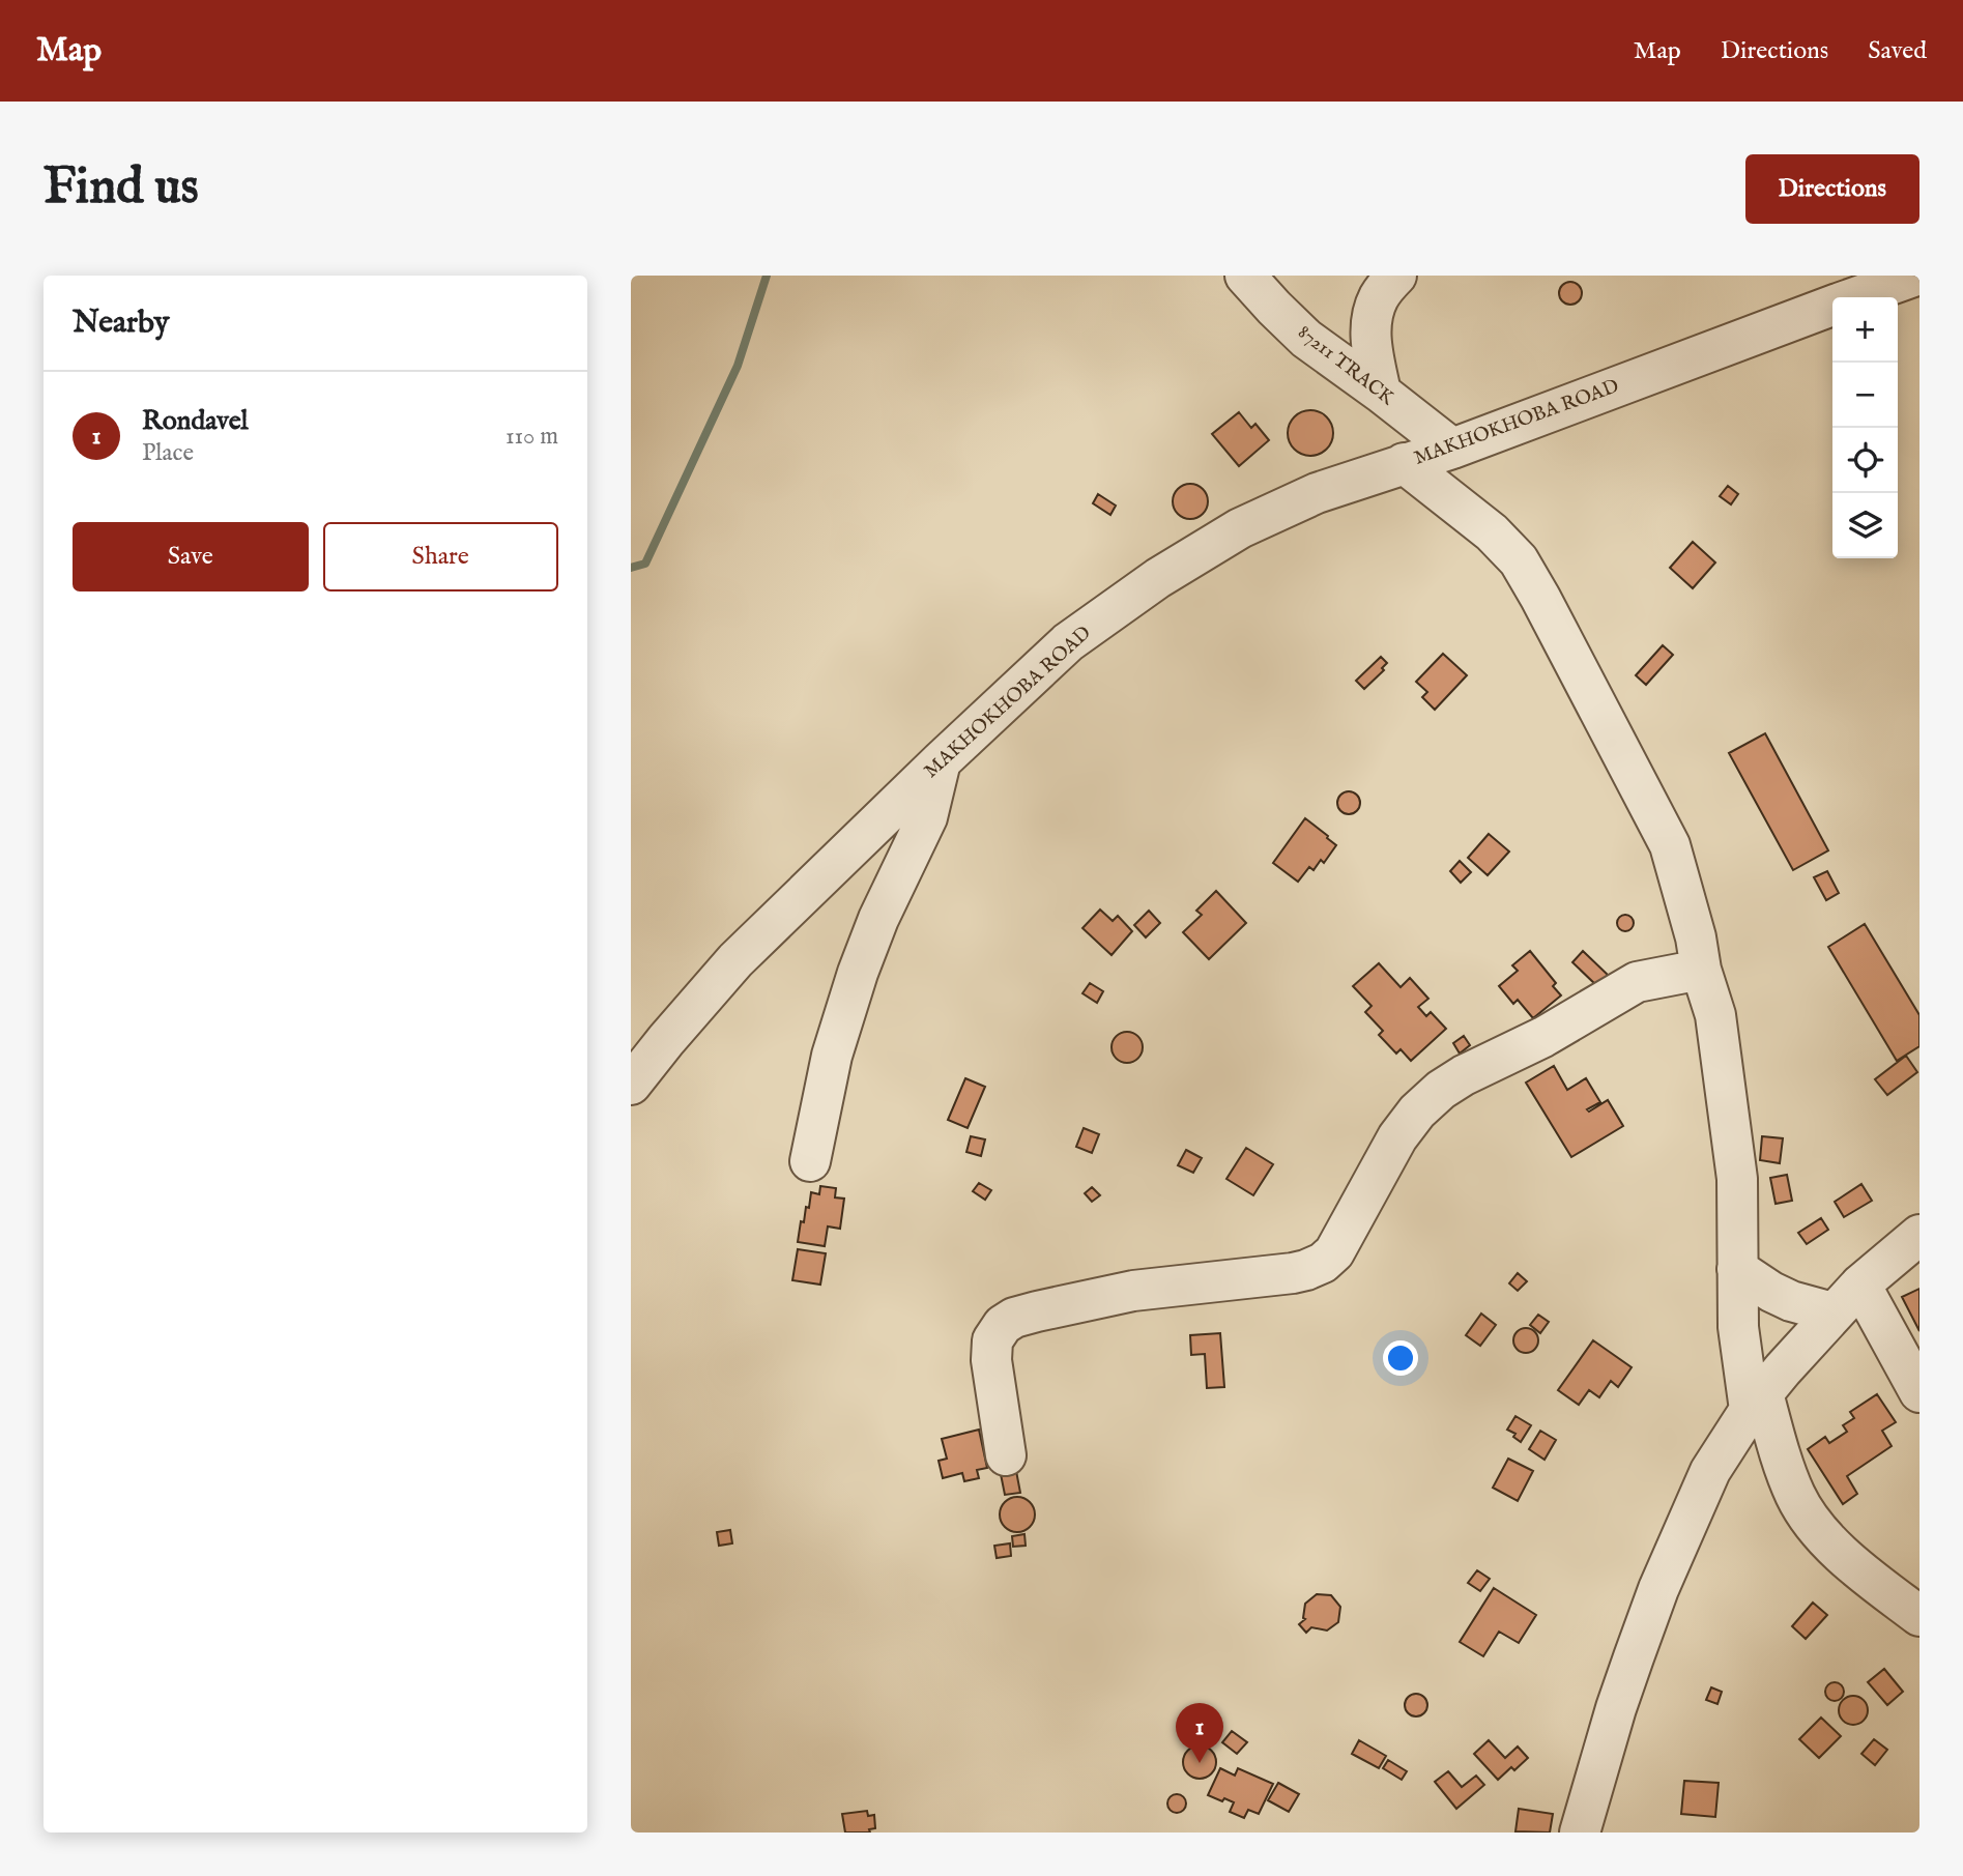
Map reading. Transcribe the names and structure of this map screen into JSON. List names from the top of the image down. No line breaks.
{"streets":{"street":["87211 TRACK","MAKHOKHOBA ROAD"]},"crossings":[["87211 TRACK","MAKHOKHOBA ROAD"]],"page":{"header":"Map","nav":["Map","Directions","Saved"],"buttons":["Directions",["Save","Share"]],"title":"Find us","heading":"Nearby","map_buttons":["+","−"],"list":[{"mark":"1","name":"Rondavel","note":"Place","value":"110 m"}],"pins":"1"}}
